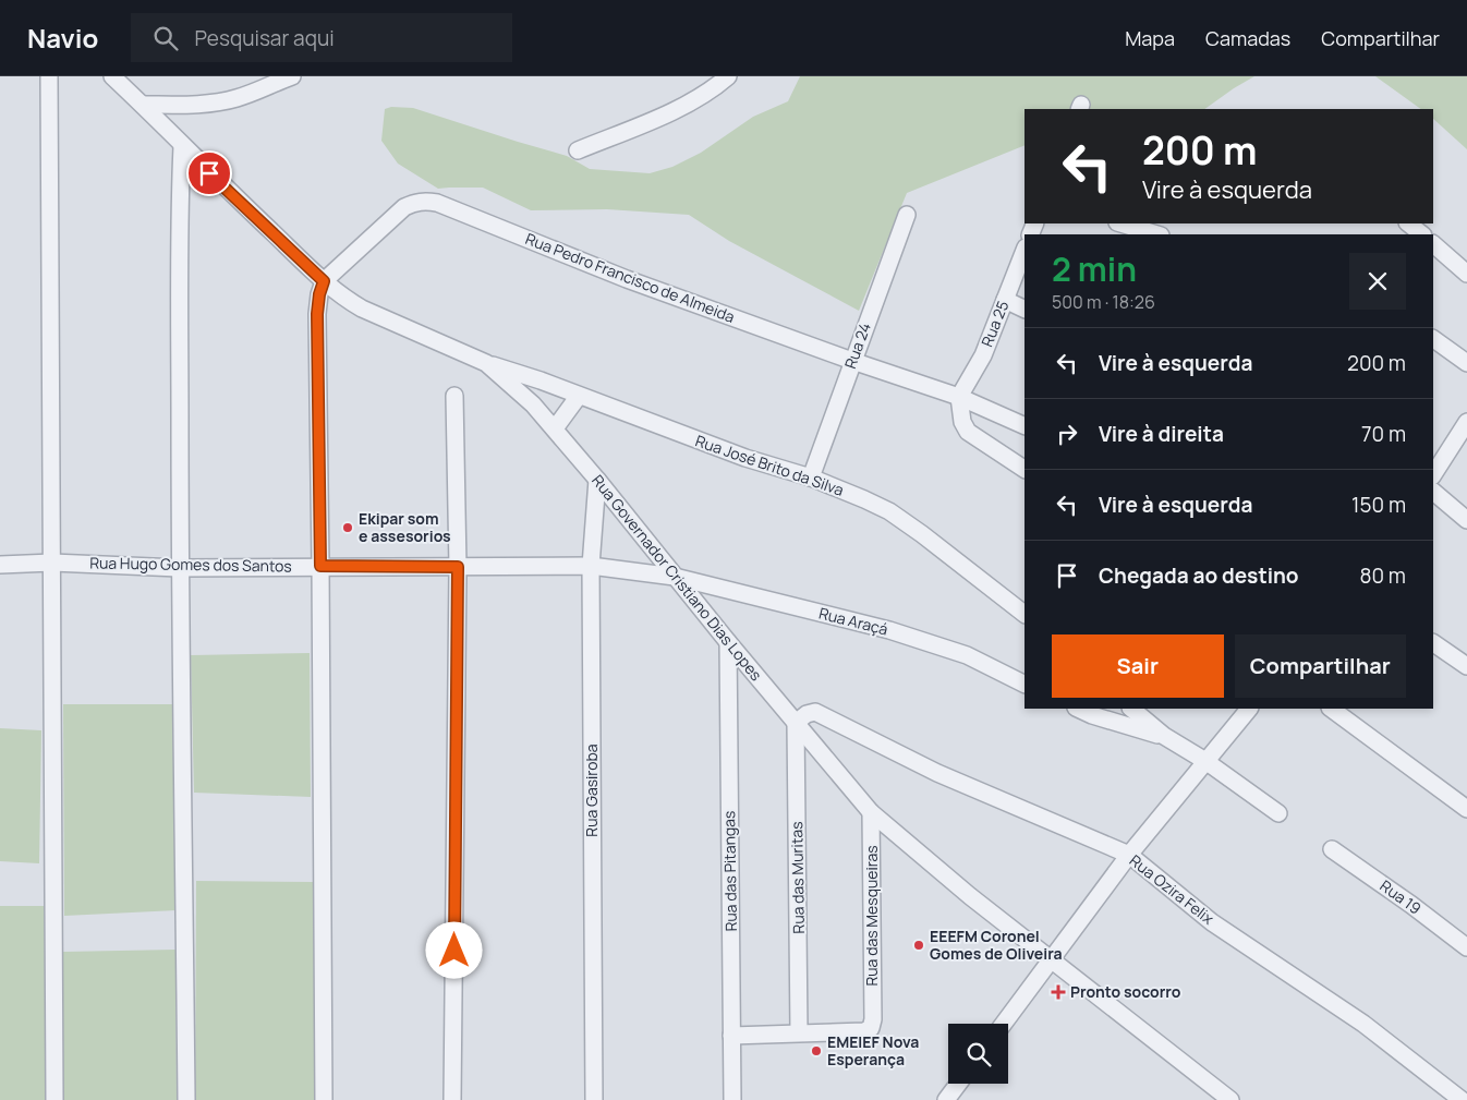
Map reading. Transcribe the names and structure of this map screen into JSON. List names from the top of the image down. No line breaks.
{"streets":{"street":["Rua Pedro Francisco de Almeida","Rua 25","Rua 24","Rua José Brito da Silva","Rua Hugo Gomes dos Santos","Rua Governador Cristiano Dias Lopes","Rua Araçá","Rua Gasiroba","Rua das Pitangas","Rua das Muritas","Rua Ozira Felix","Rua 19","Rua das Mesqueiras"]},"crossings":[["Rua Pedro Francisco de Almeida","Rua 25"],["Rua Pedro Francisco de Almeida","Rua 24"],["Rua Pedro Francisco de Almeida","Rua Governador Cristiano Dias Lopes"],["Rua 24","Rua José Brito da Silva"],["Rua José Brito da Silva","Rua Governador Cristiano Dias Lopes"],["Rua Hugo Gomes dos Santos","Rua Governador Cristiano Dias Lopes"],["Rua Hugo Gomes dos Santos","Rua Araçá"],["Rua Hugo Gomes dos Santos","Rua Gasiroba"],["Rua Governador Cristiano Dias Lopes","Rua Araçá"],["Rua Governador Cristiano Dias Lopes","Rua Gasiroba"],["Rua Governador Cristiano Dias Lopes","Rua das Pitangas"],["Rua Governador Cristiano Dias Lopes","Rua das Muritas"],["Rua Governador Cristiano Dias Lopes","Rua Ozira Felix"],["Rua Governador Cristiano Dias Lopes","Rua das Mesqueiras"],["Rua das Muritas","Rua Ozira Felix"],["Rua das Muritas","Rua das Mesqueiras"]],"places":{"other":["Ekipar som e assesorios","EEEFM Coronel Gomes de Oliveira","EMEIEF Nova Esperança"],"health":["Pronto socorro"]},"page":{"header":"Navio","search":"Pesquisar aqui","nav":["Mapa","Camadas","Compartilhar"],"turn":["200 m","Vire à esquerda"],"heading":["2 min","500 m · 18:26"],"list":[{"name":"Vire à esquerda","value":"200 m"},{"name":"Vire à direita","value":"70 m"},{"name":"Vire à esquerda","value":"150 m"},{"name":"Chegada ao destino","value":"80 m"}],"buttons":["Sair","Compartilhar"]}}
